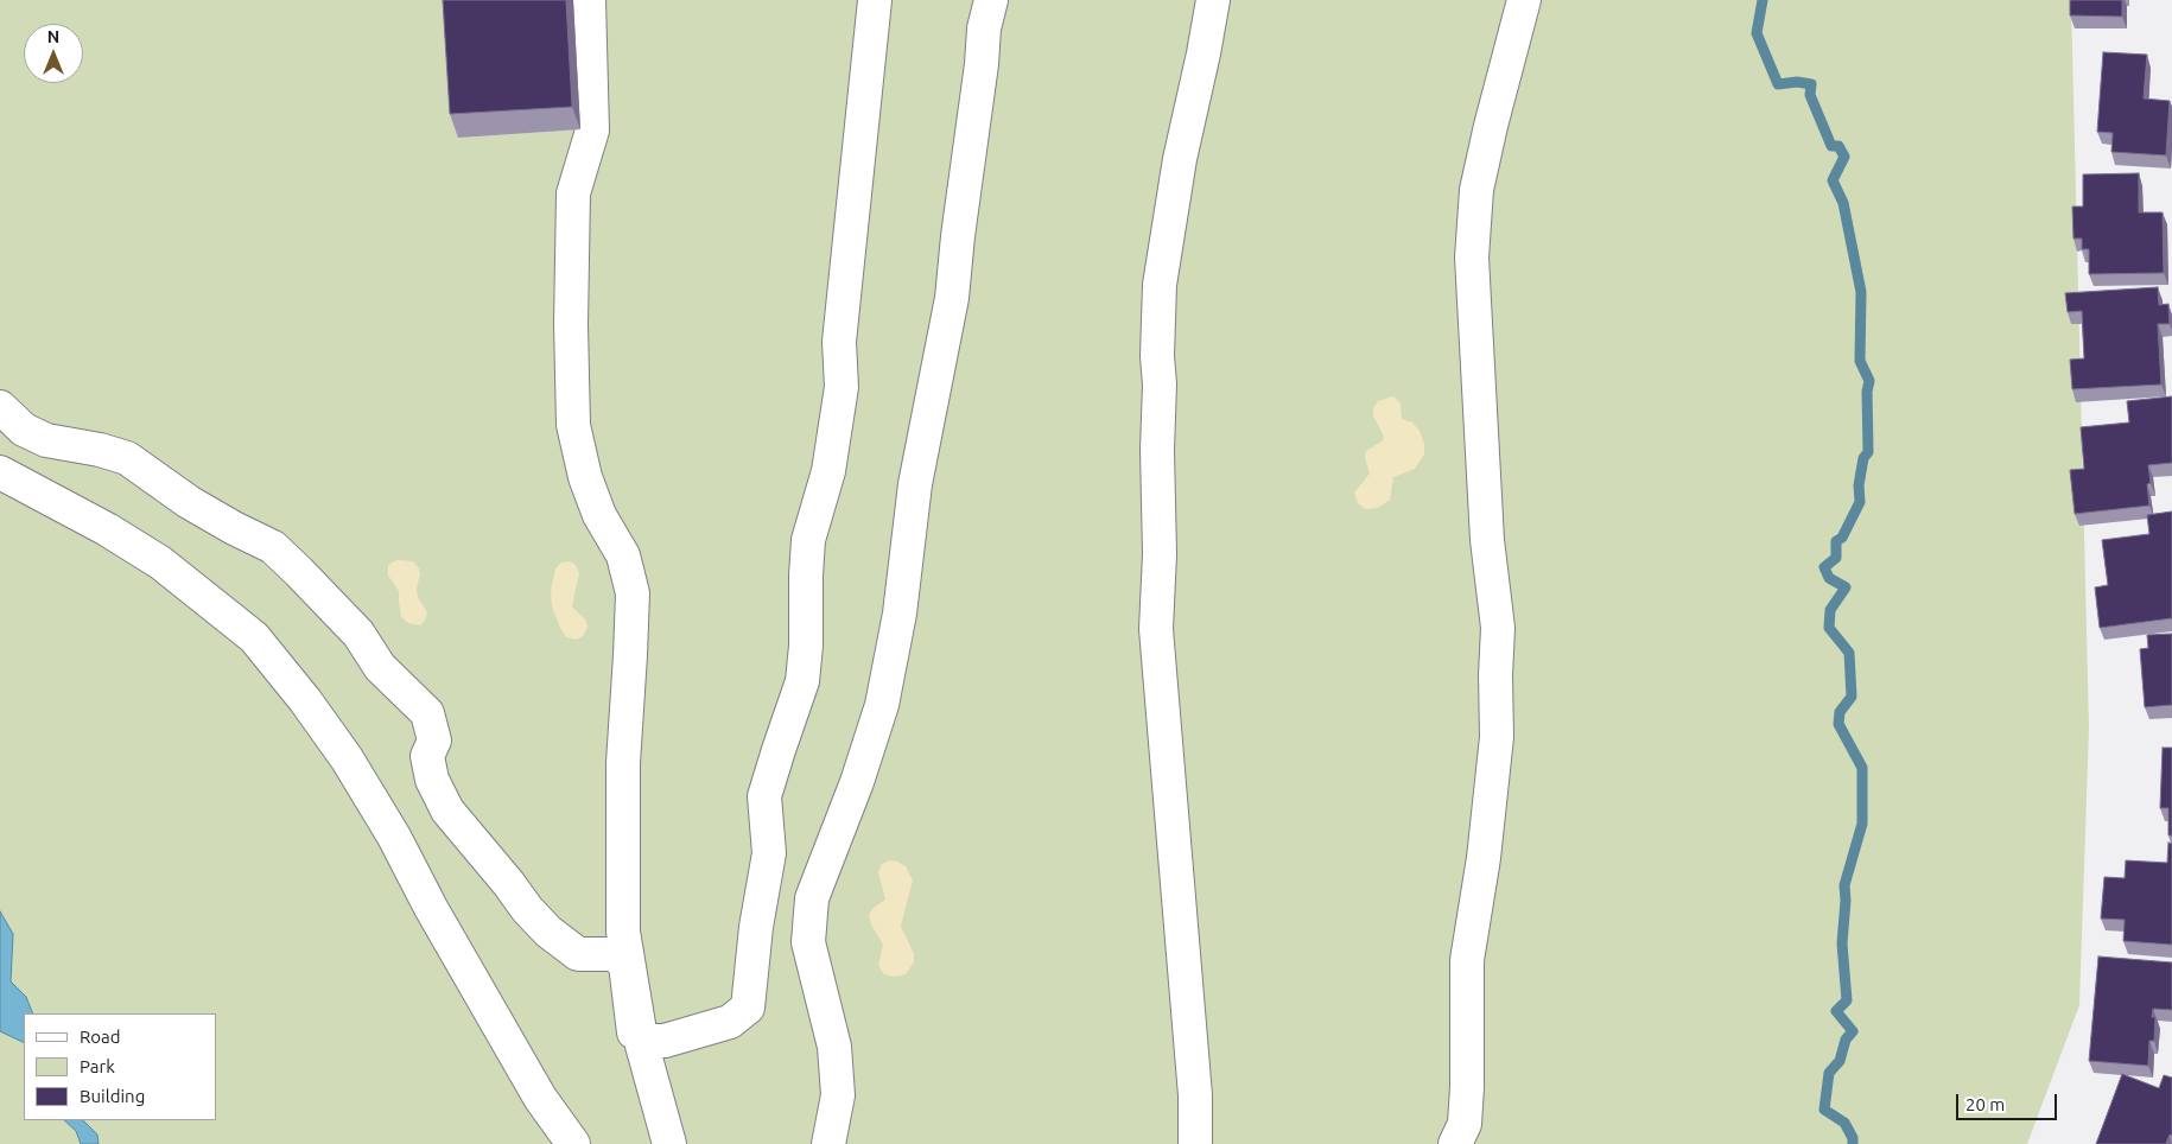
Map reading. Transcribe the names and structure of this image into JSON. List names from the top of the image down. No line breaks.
{"legend":["Road","Park","Building"],"scale_bar":"20 m","north":"top"}
